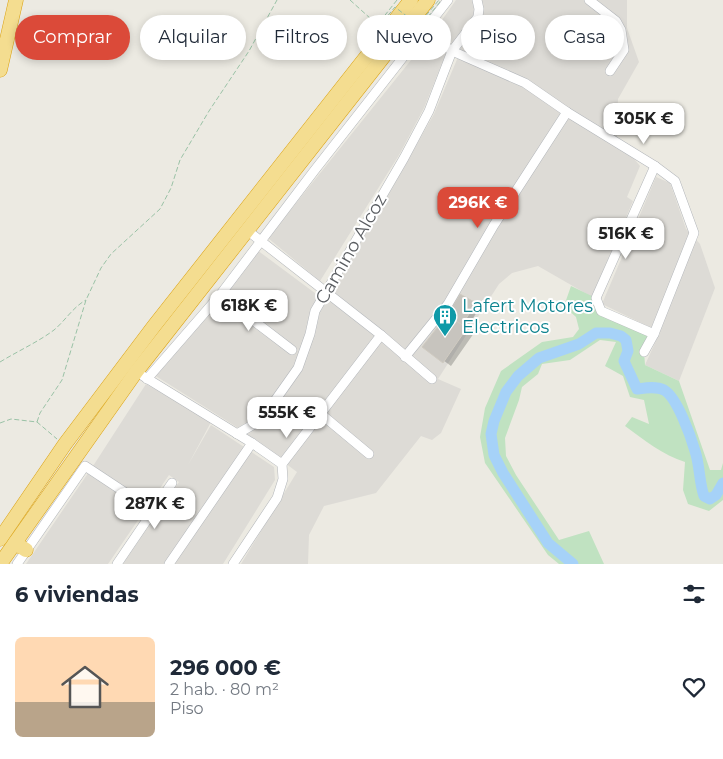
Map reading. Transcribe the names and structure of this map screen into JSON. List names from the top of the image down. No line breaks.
{"streets":{"street":["Camino Alcoz"]},"places":{"building":["Lafert Motores Electricos"]},"page":{"chip":["Comprar","Alquilar","Filtros","Nuevo","Piso","Casa"],"price":["305K €","296K €","516K €","618K €","555K €","287K €"],"heading":"6 viviendas","list":[{"name":"296 000 €","note":"2 hab. · 80 m² · Piso"}]}}
